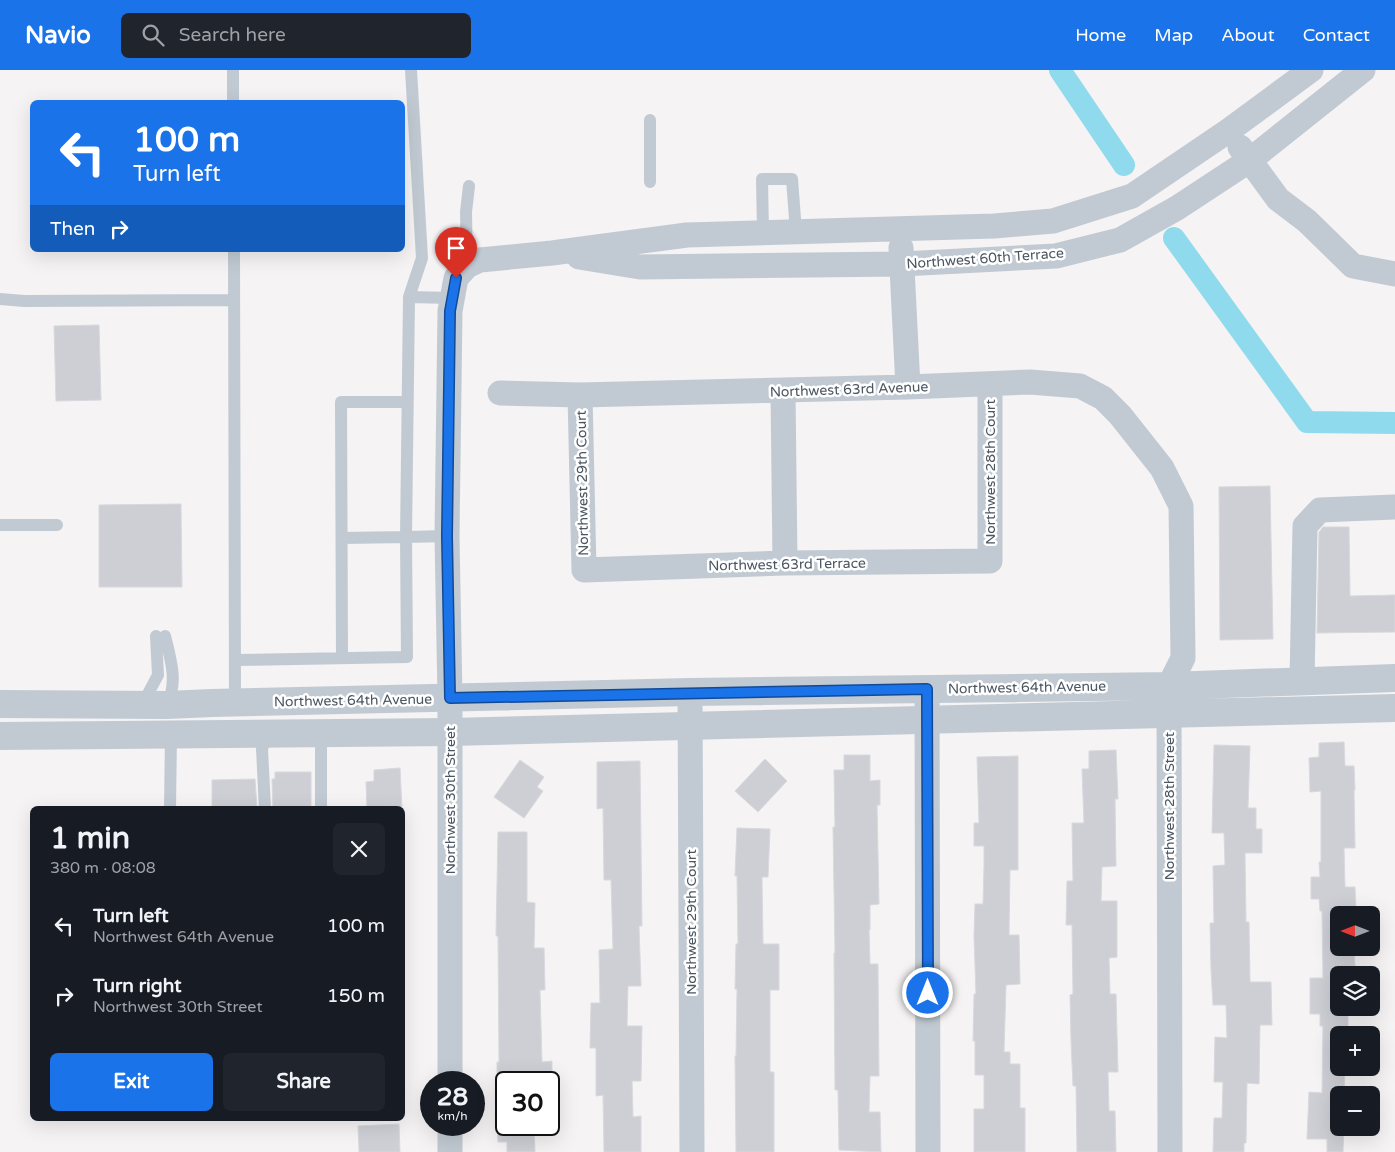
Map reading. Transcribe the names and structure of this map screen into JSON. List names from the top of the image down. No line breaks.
{"streets":{"street":["Northwest 60th Terrace","Northwest 63rd Avenue","Northwest 28th Court","Northwest 29th Court","Northwest 63rd Terrace","Northwest 64th Avenue","Northwest 30th Street","Northwest 28th Street"]},"crossings":[["Northwest 60th Terrace","Northwest 30th Street"],["Northwest 63rd Avenue","Northwest 28th Court"],["Northwest 63rd Avenue","Northwest 29th Court"],["Northwest 63rd Avenue","Northwest 28th Street"],["Northwest 28th Court","Northwest 63rd Terrace"],["Northwest 29th Court","Northwest 63rd Terrace"],["Northwest 29th Court","Northwest 64th Avenue"],["Northwest 64th Avenue","Northwest 30th Street"],["Northwest 64th Avenue","Northwest 28th Street"]],"north":"left","page":{"header":"Navio","search":"Search here","nav":["Home","Map","About","Contact"],"turn":["100 m","Turn left"],"then":"Then","heading":["1 min","380 m · 08:08"],"list":[{"name":"Turn left","note":"Northwest 64th Avenue","value":"100 m"},{"name":"Turn right","note":"Northwest 30th Street","value":"150 m"}],"map_buttons":["+","−"],"buttons":["Exit","Share"],"speed":"28 km/h","limit":"30"}}
